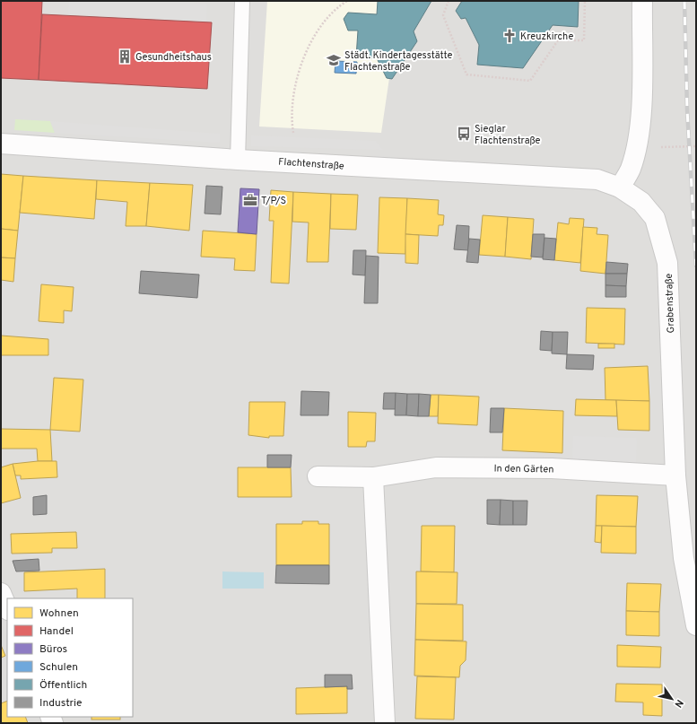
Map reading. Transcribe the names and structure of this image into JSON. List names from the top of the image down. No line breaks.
{"streets":{"street":["Flachtenstraße","Grabenstraße","In den Gärten"]},"crossings":[["Flachtenstraße","Grabenstraße"],["Grabenstraße","In den Gärten"]],"places":{"church":["Kreuzkirche"],"building":["Gesundheitshaus"],"school or university":["Städt. Kindertagesstätte Flachtenstraße"],"bus stop":["Sieglar Flachtenstraße"],"office":["T/P/S"]},"legend":["Wohnen","Handel","Büros","Schulen","Öffentlich","Industrie"],"north":"bottom right"}
